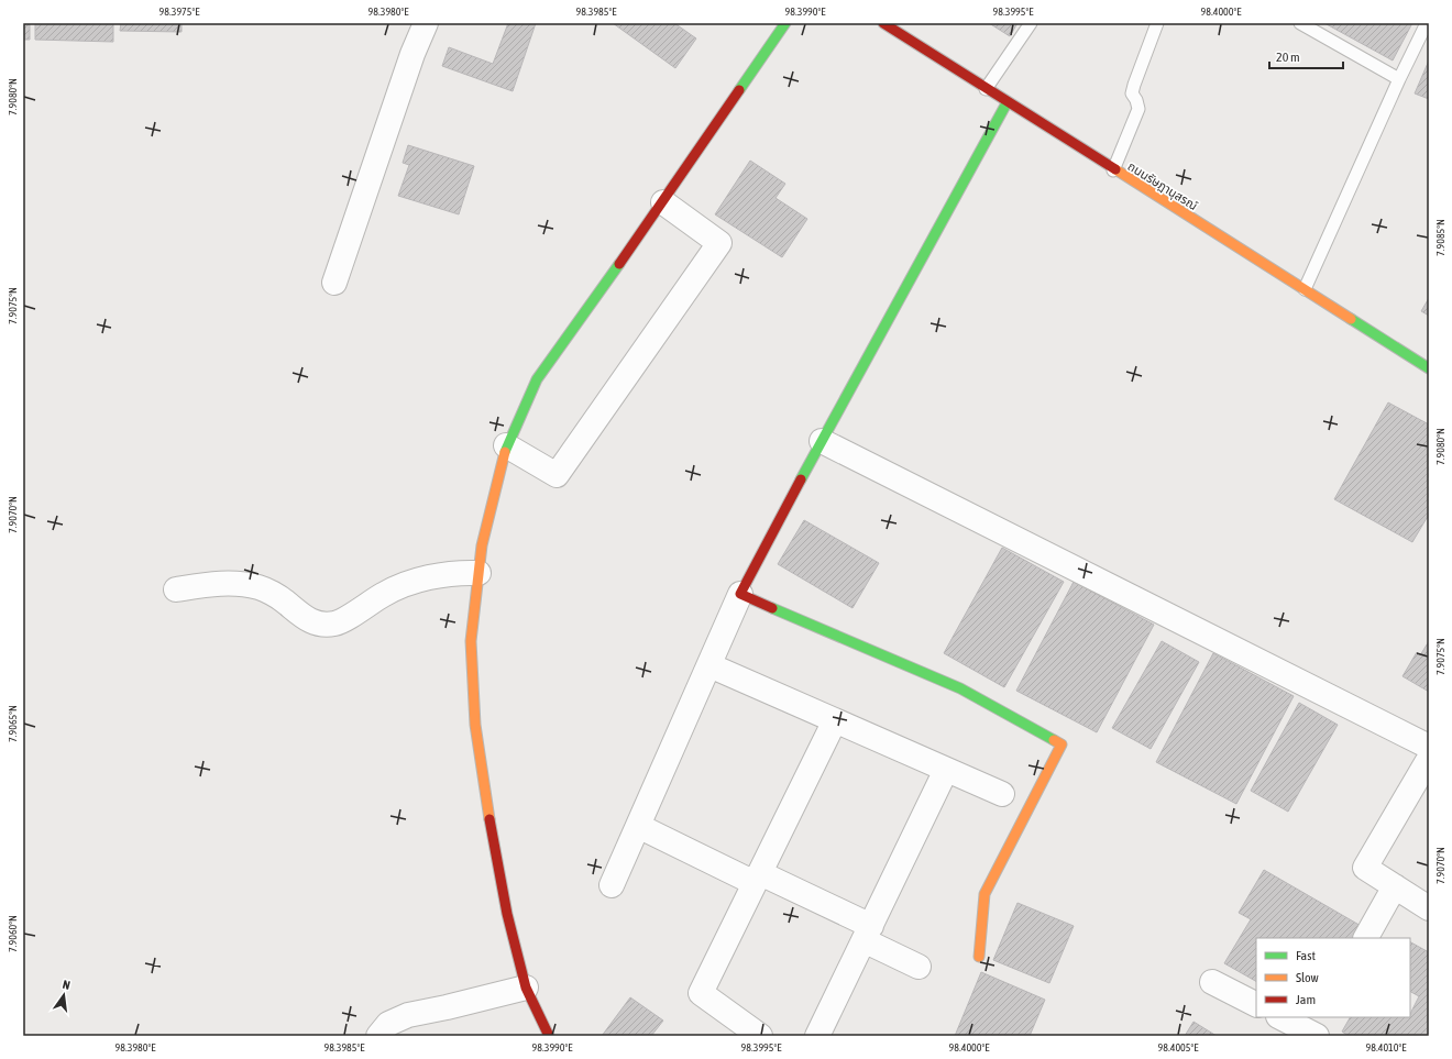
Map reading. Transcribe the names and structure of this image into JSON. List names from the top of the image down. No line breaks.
{"streets":{"street":["ถนนรัษฎานุสรณ์"]},"legend":["Fast","Slow","Jam"],"scale_bar":"20 m","north":"top","coordinates":["98.3975°E","98.3980°E","98.3985°E","98.3990°E","98.3995°E","98.4000°E","7.9080°N","7.9085°N","7.9075°N","7.9070°N","7.9065°N","7.9060°N","98.4005°E","98.4010°E"]}
